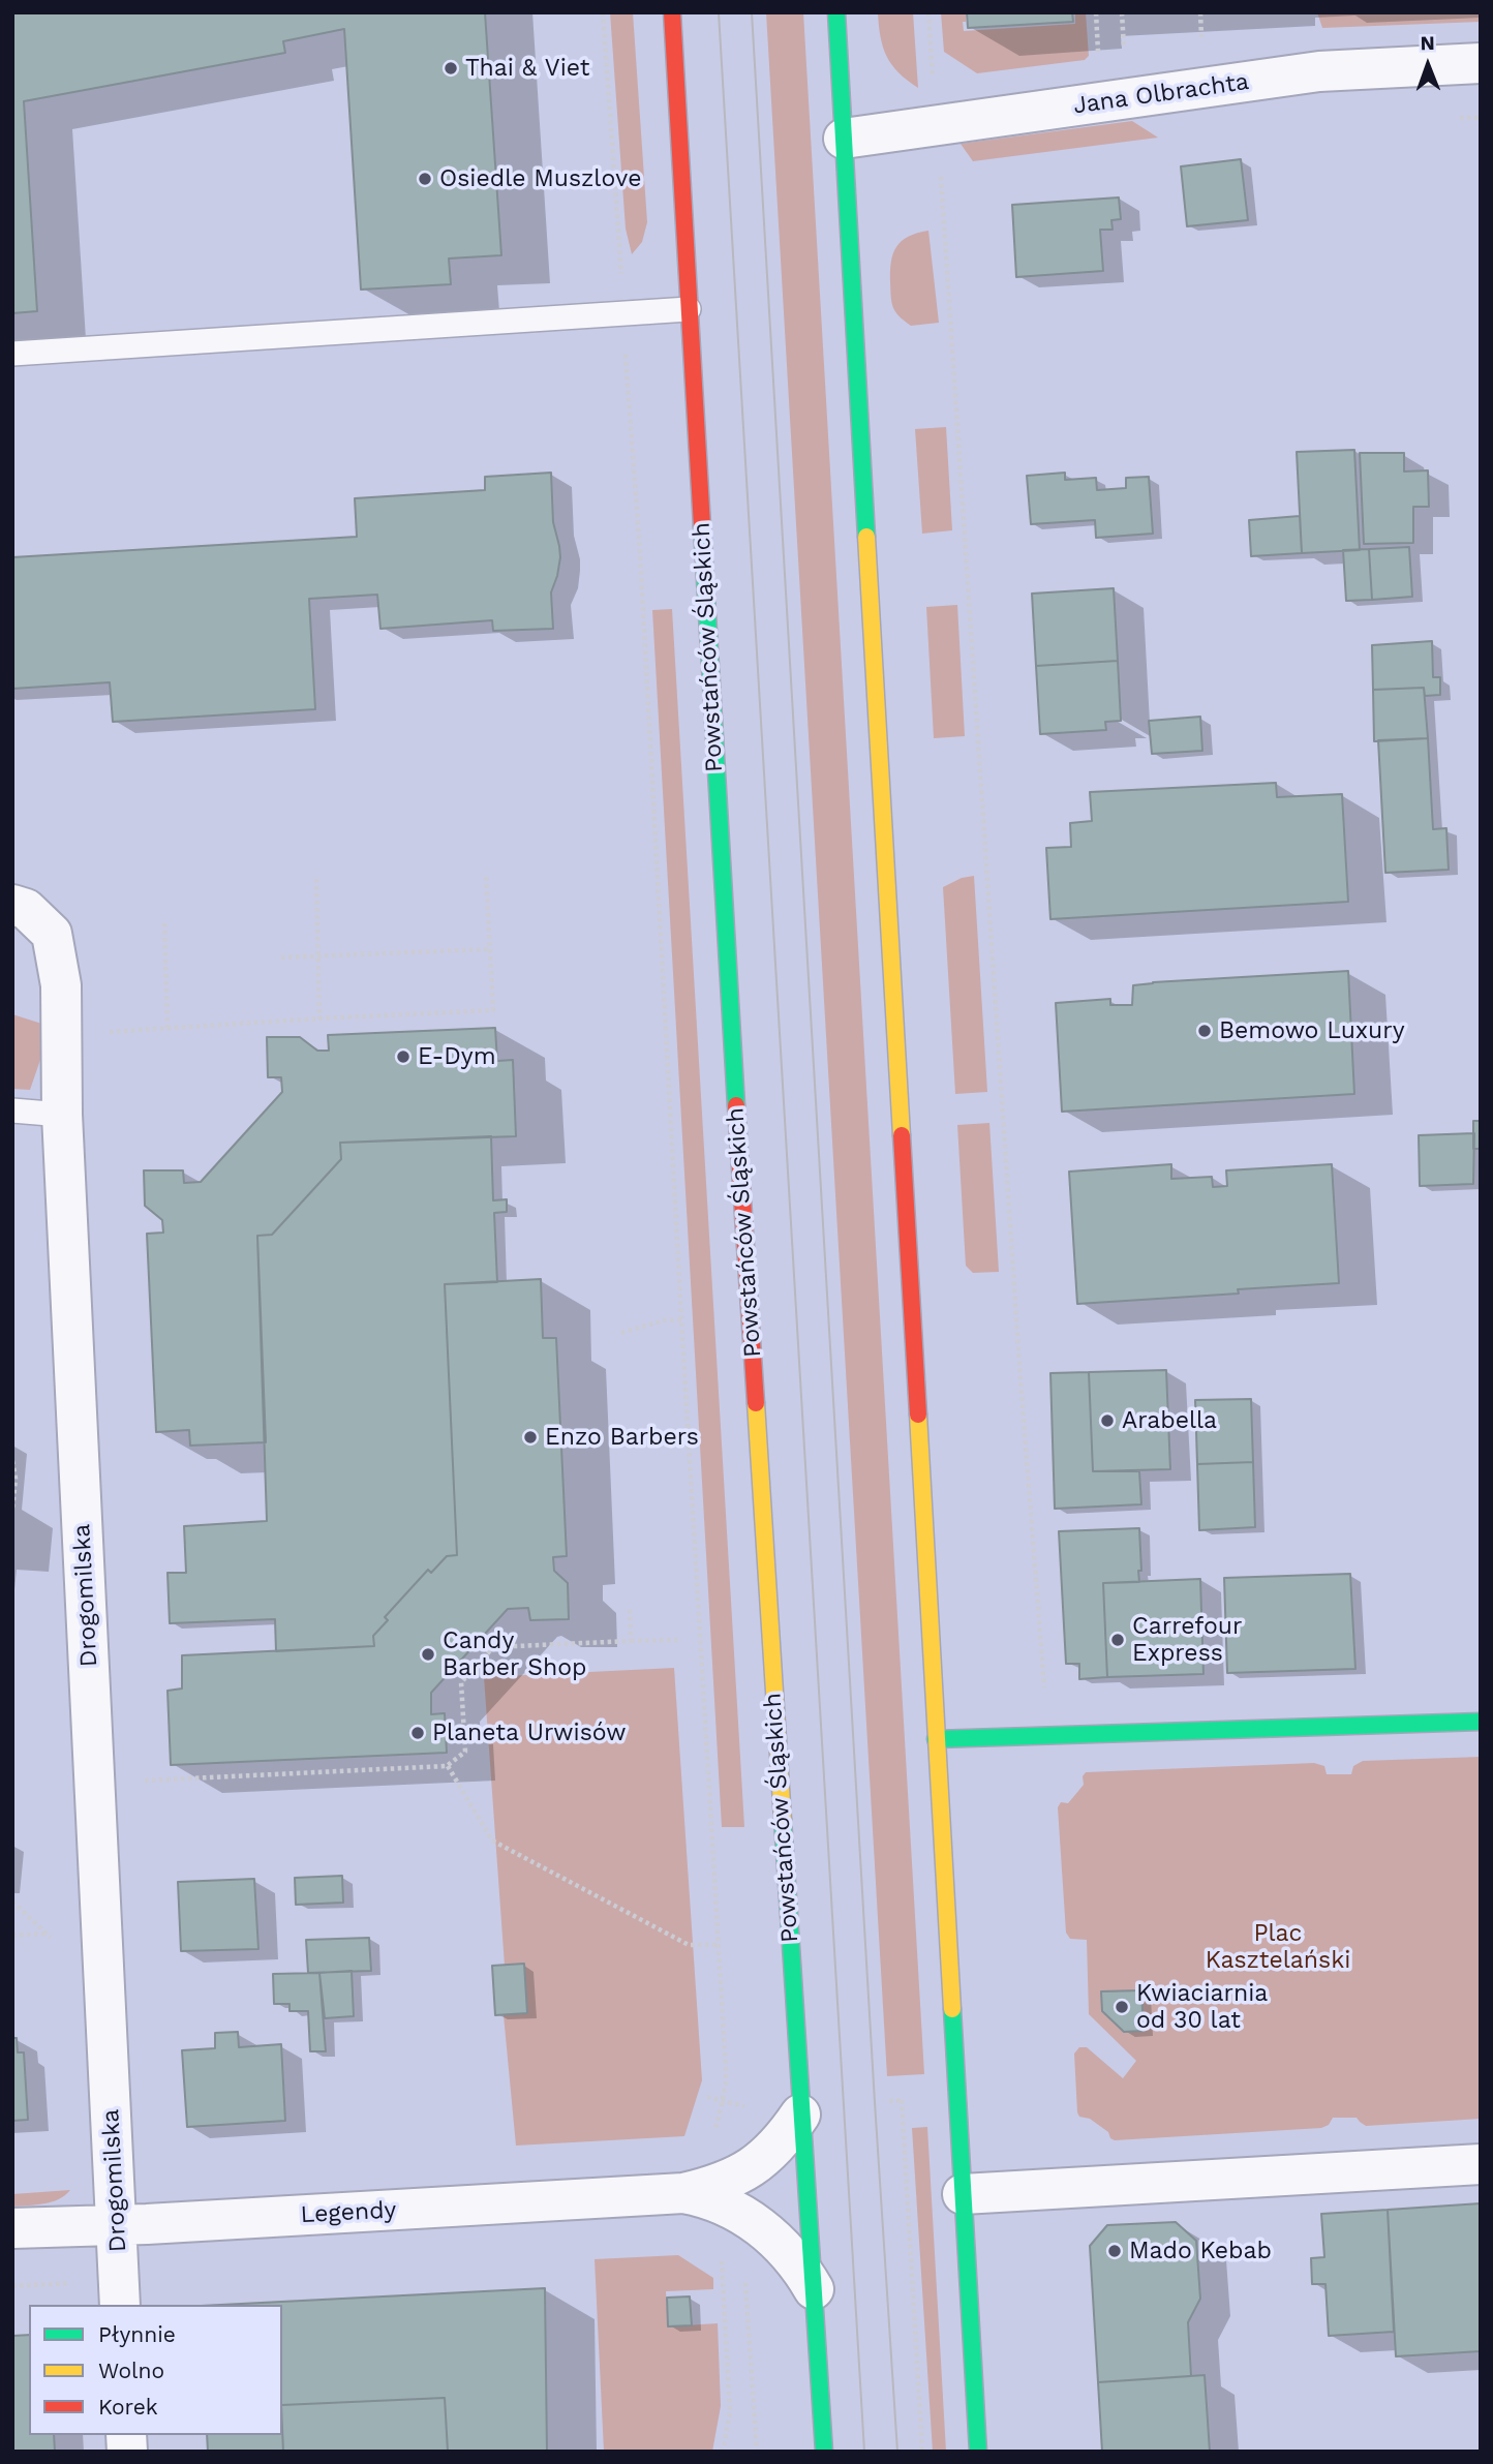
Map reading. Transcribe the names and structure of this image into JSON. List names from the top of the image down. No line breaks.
{"streets":{"main road":["Powstańców Śląskich"],"street":["Jana Olbrachta","Drogomilska","Legendy"]},"crossings":[["Powstańców Śląskich","Legendy"],["Drogomilska","Legendy"]],"parks":["Plac Kasztelański"],"places":["Thai & Viet","Osiedle Muszlove","Bemowo Luxury","E-Dym","Arabella","Enzo Barbers","Carrefour Express","Candy Barber Shop","Planeta Urwisów","Kwiaciarnia od 30 lat","Mado Kebab"],"legend":["Płynnie","Wolno","Korek"],"north":"top"}
